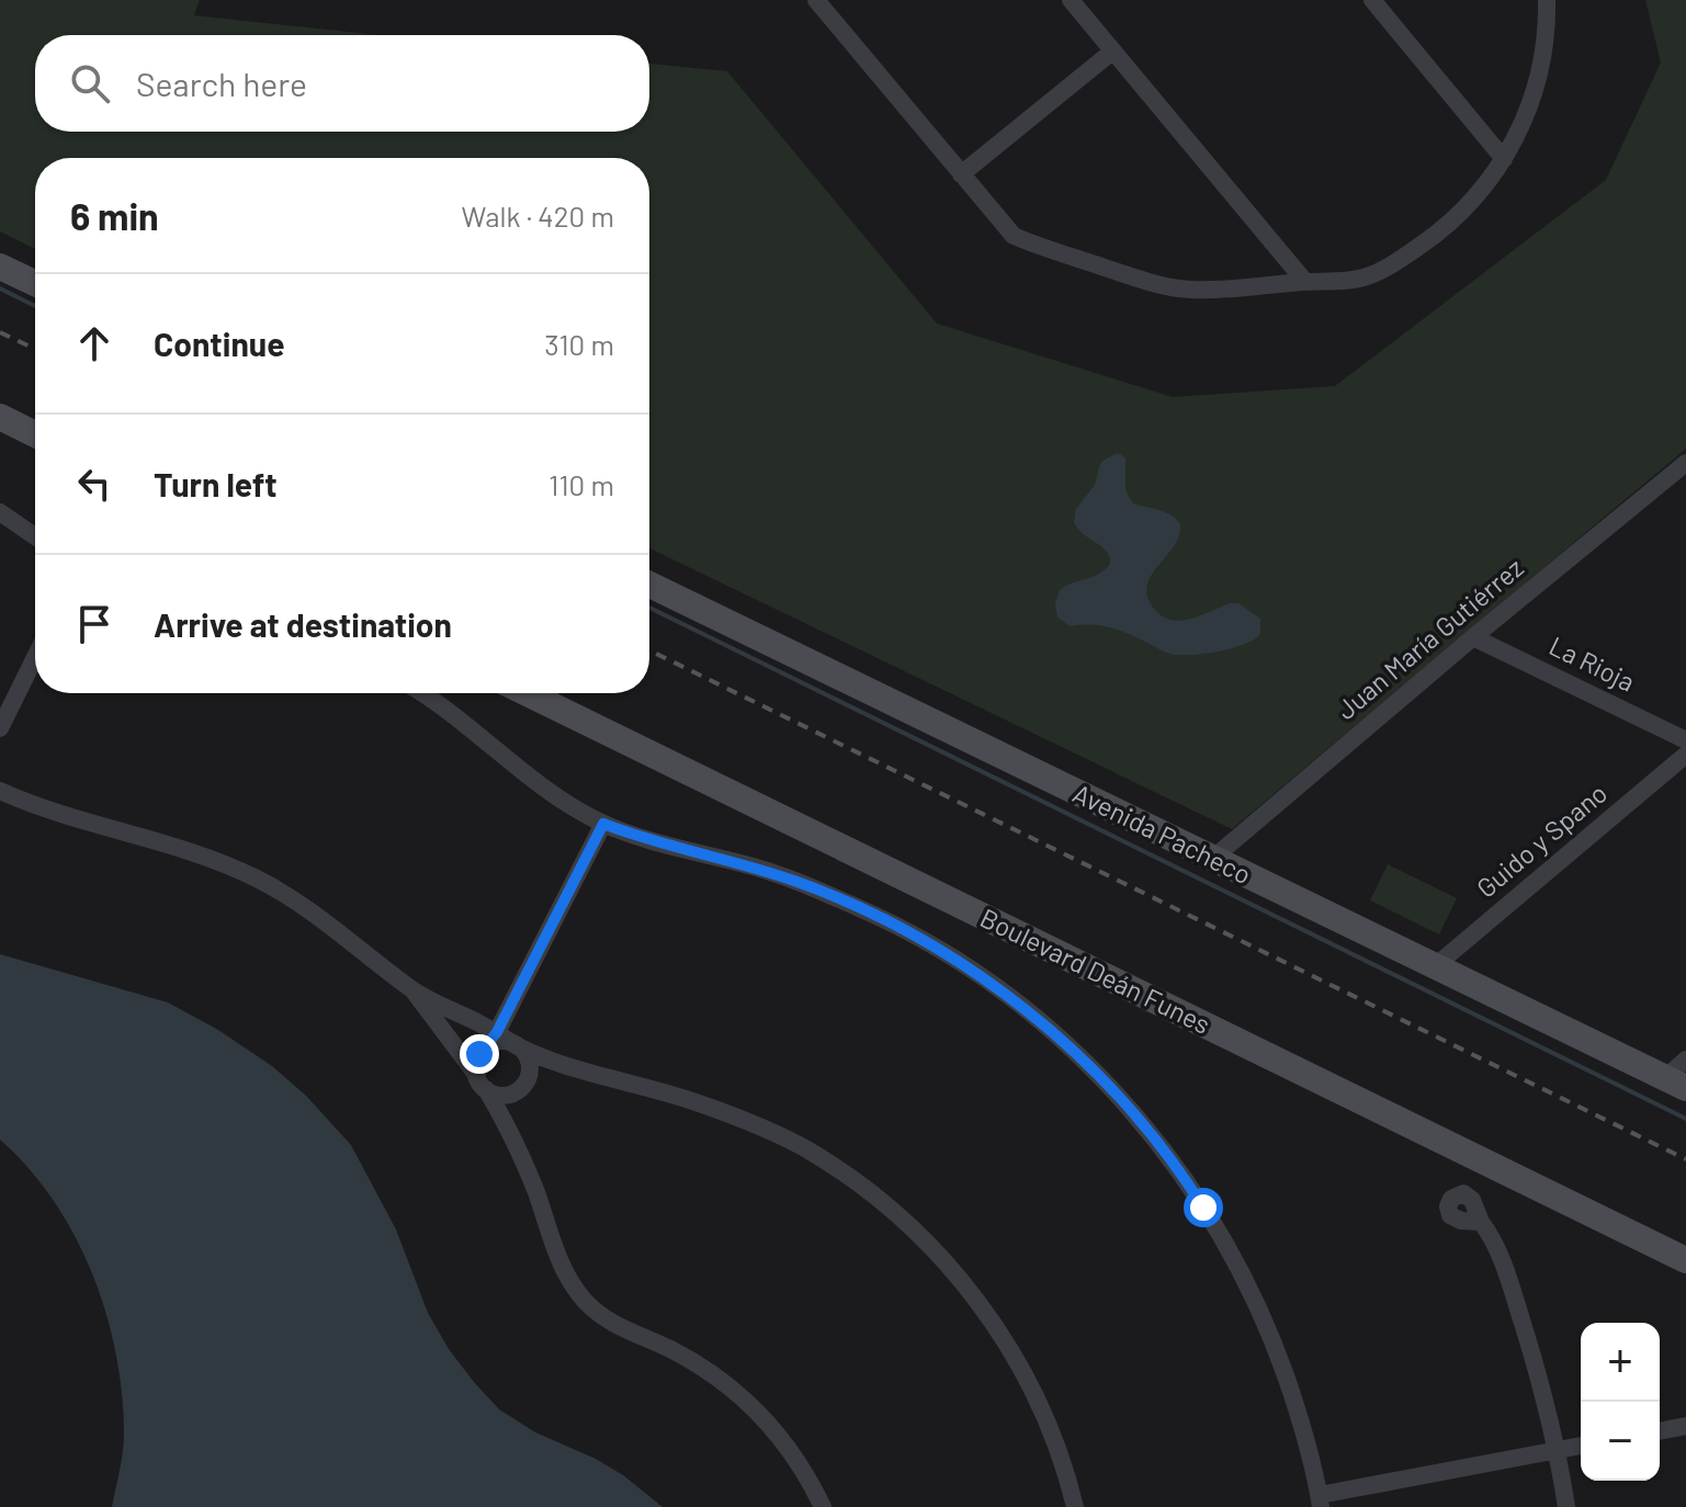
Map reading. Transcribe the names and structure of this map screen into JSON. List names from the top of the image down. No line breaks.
{"streets":{"main road":["Avenida Pacheco","Boulevard Deán Funes"],"street":["Juan María Gutiérrez","La Rioja","Guido y Spano"]},"crossings":[["Juan María Gutiérrez","La Rioja"],["Juan María Gutiérrez","Avenida Pacheco"],["Avenida Pacheco","Guido y Spano"]],"page":{"search":"Search here","heading":["6 min","Walk · 420 m"],"list":[["Continue","310 m"],["Turn left","110 m"],"Arrive at destination"],"map_buttons":["+","−"]}}
